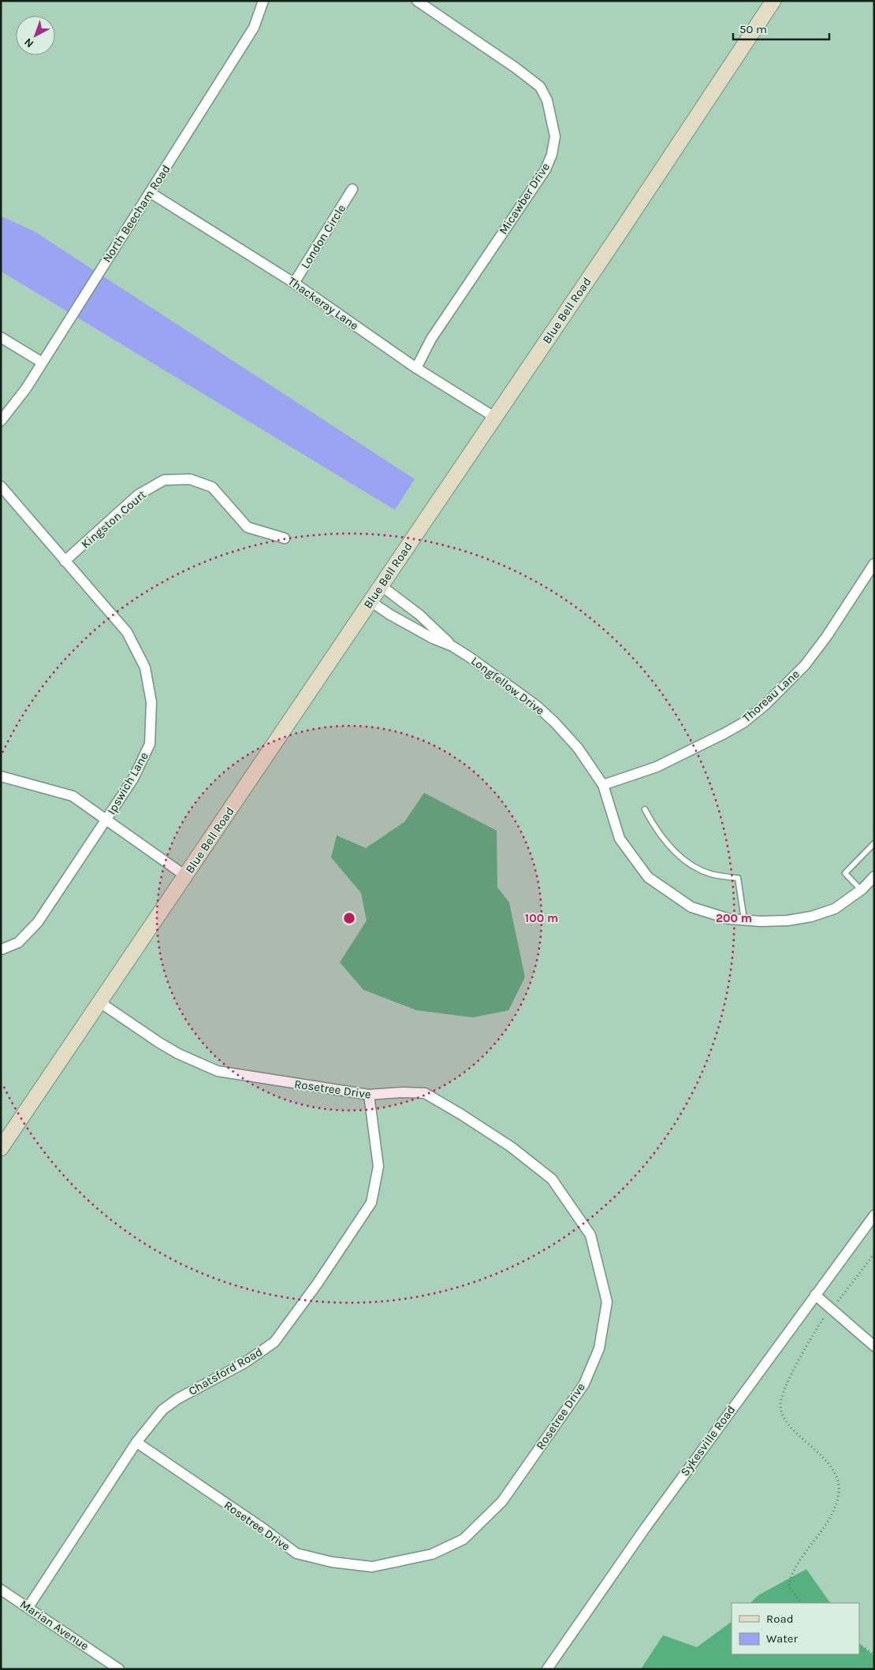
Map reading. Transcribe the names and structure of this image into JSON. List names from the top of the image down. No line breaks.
{"streets":{"street":["Micawber Drive","North Beecham Road","London Circle","Thackeray Lane","Blue Bell Road","Kingston Court","Longfellow Drive","Thoreau Lane","Ipswich Lane","Rosetree Drive","Chatsford Road","Sykesville Road","Marian Avenue"]},"crossings":[["Micawber Drive","Thackeray Lane"],["North Beecham Road","Thackeray Lane"],["London Circle","Thackeray Lane"],["Thackeray Lane","Blue Bell Road"],["Blue Bell Road","Longfellow Drive"],["Blue Bell Road","Rosetree Drive"],["Kingston Court","Ipswich Lane"],["Longfellow Drive","Thoreau Lane"],["Rosetree Drive","Chatsford Road"],["Chatsford Road","Marian Avenue"]],"legend":["Road","Water"],"scale_bar":"50 m","north":"bottom left","rings":["100 m","200 m"]}
